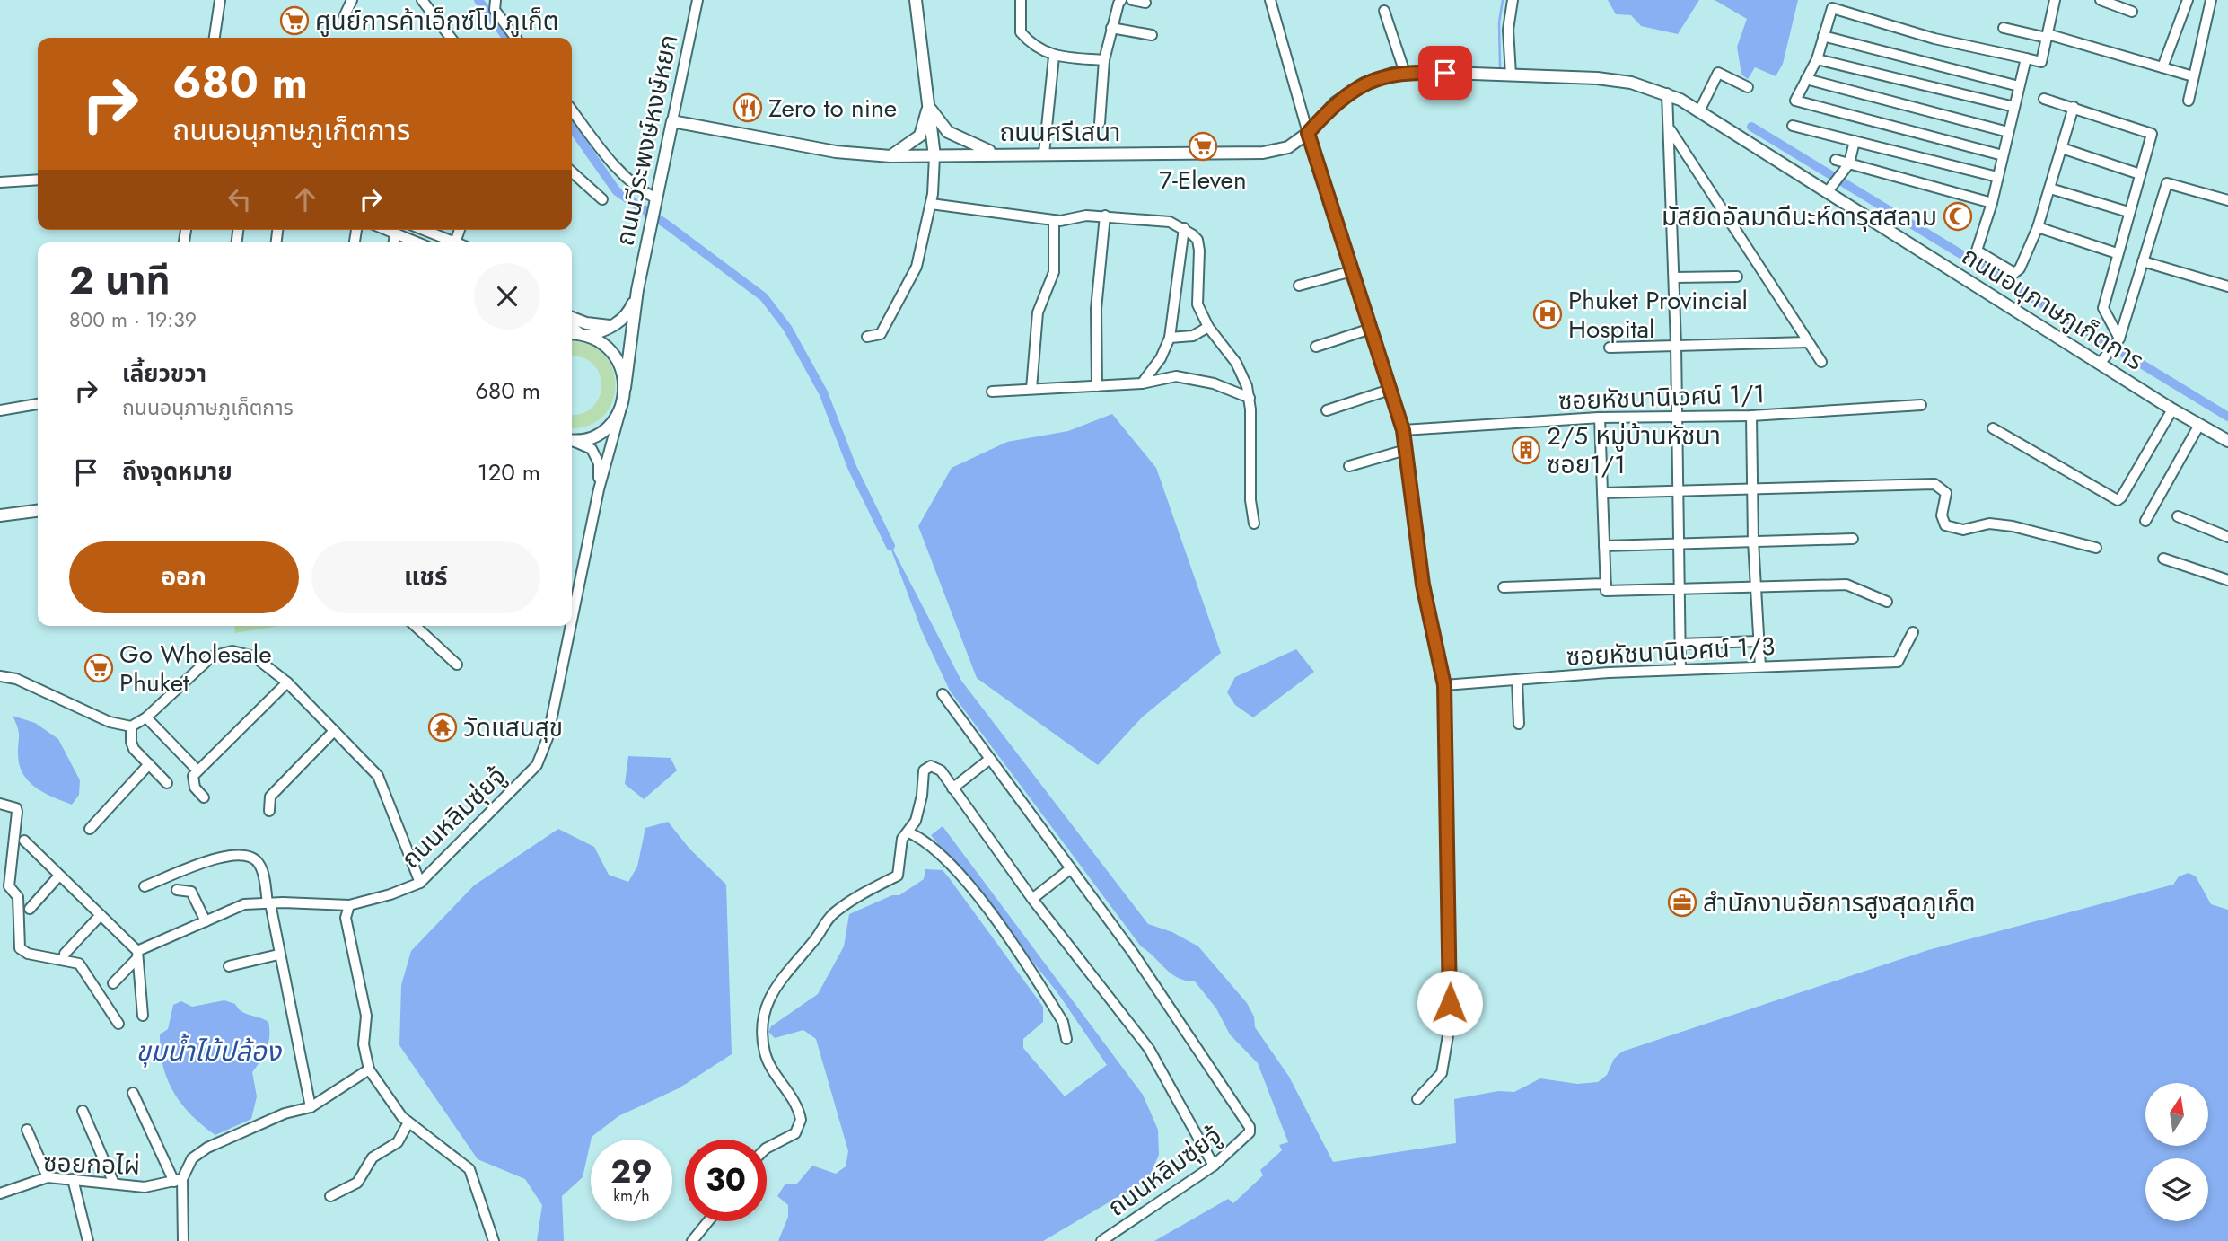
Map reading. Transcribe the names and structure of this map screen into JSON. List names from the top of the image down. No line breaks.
{"streets":{"street":["ถนนศรีเสนา","ถนนวีระพงษ์หงษ์หยก","ถนนอนุภาษภูเก็ตการ","ซอยหัชนานิเวศน์ 1/1","ซอยหัชนานิเวศน์ 1/3","ถนนหลิมซุ่ยจู้","ซอยกอไผ่"]},"crossings":[["ถนนศรีเสนา","ถนนวีระพงษ์หงษ์หยก"],["ถนนศรีเสนา","ถนนอนุภาษภูเก็ตการ"],["ถนนวีระพงษ์หงษ์หยก","ถนนหลิมซุ่ยจู้"]],"water":["ขุมน้ำไม้ปล้อง"],"places":{"supermarket":["ศูนย์การค้าเอ็กซ์โป ภูเก็ต","7-Eleven","Go Wholesale Phuket"],"restaurant":["Zero to nine"],"mosque":["มัสยิดอัลมาดีนะห์ดารุสสลาม"],"hospital":["Phuket Provincial Hospital"],"building":["2/5 หมู่บ้านหัชนา ซอย1/1"],"temple":["วัดแสนสุข"],"office":["สำนักงานอัยการสูงสุดภูเก็ต"]},"north":"top","page":{"turn":["680 m","ถนนอนุภาษภูเก็ตการ"],"heading":["2 นาที","800 m · 19:39"],"list":[{"name":"เลี้ยวขวา","note":"ถนนอนุภาษภูเก็ตการ","value":"680 m"},{"name":"ถึงจุดหมาย","value":"120 m"}],"buttons":["ออก","แชร์"],"speed":"29 km/h","limit":"30"}}
